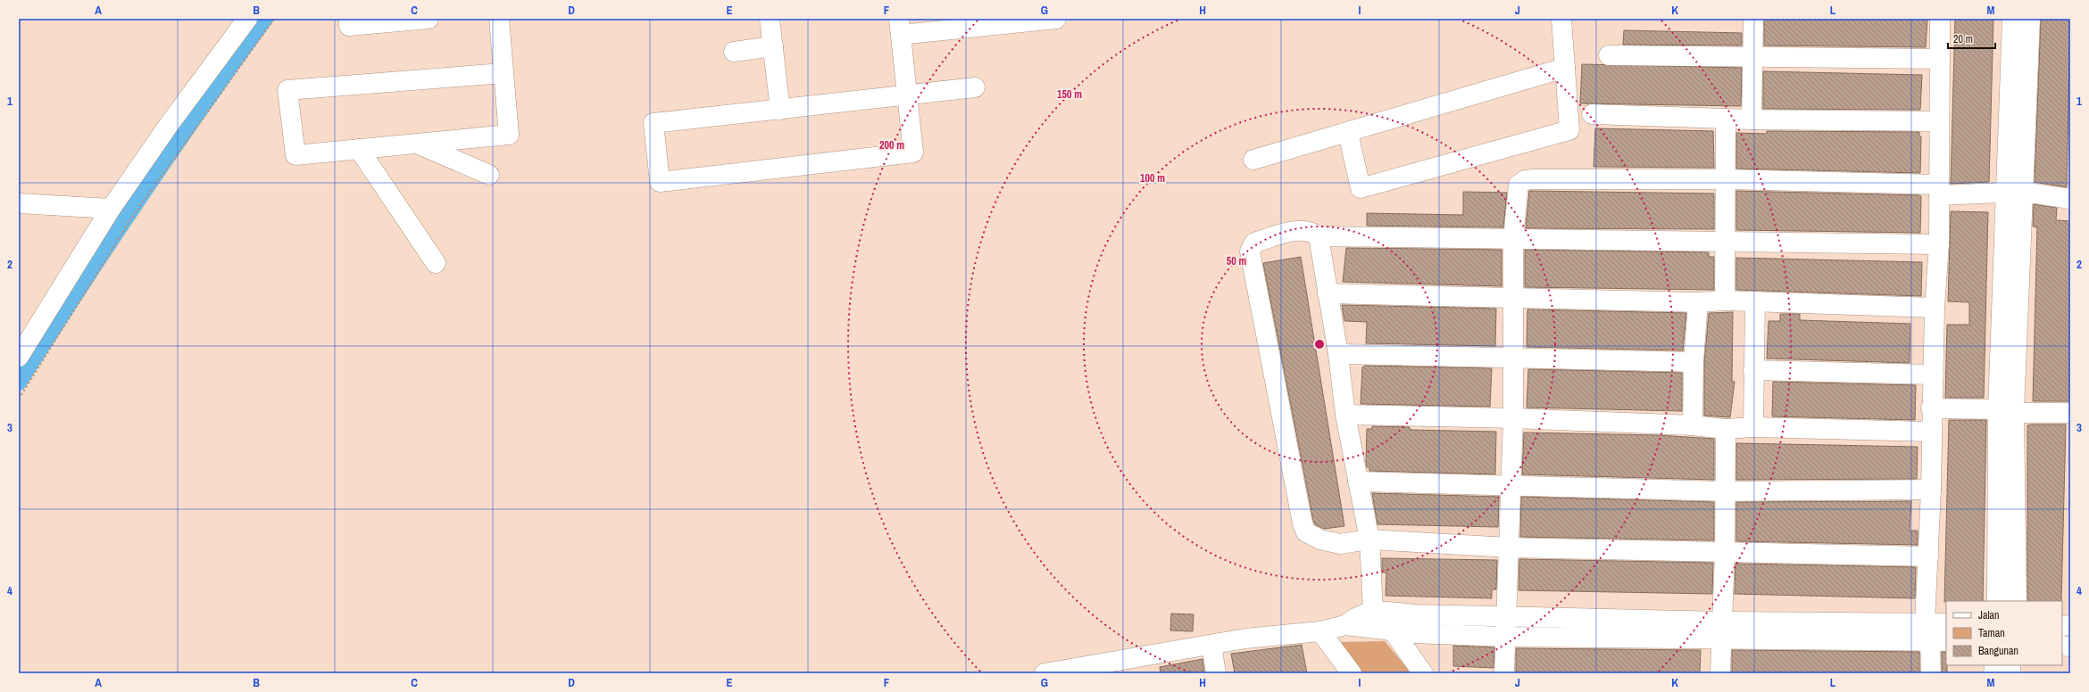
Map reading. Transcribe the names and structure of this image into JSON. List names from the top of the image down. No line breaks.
{"legend":["Jalan","Taman","Bangunan"],"scale_bar":"20 m","grid":{"columns":["A","B","C","D","E","F","G","H","I","J","K","L","M"],"rows":["1","2","3","4"]},"rings":["150 m","200 m","100 m","50 m"]}
